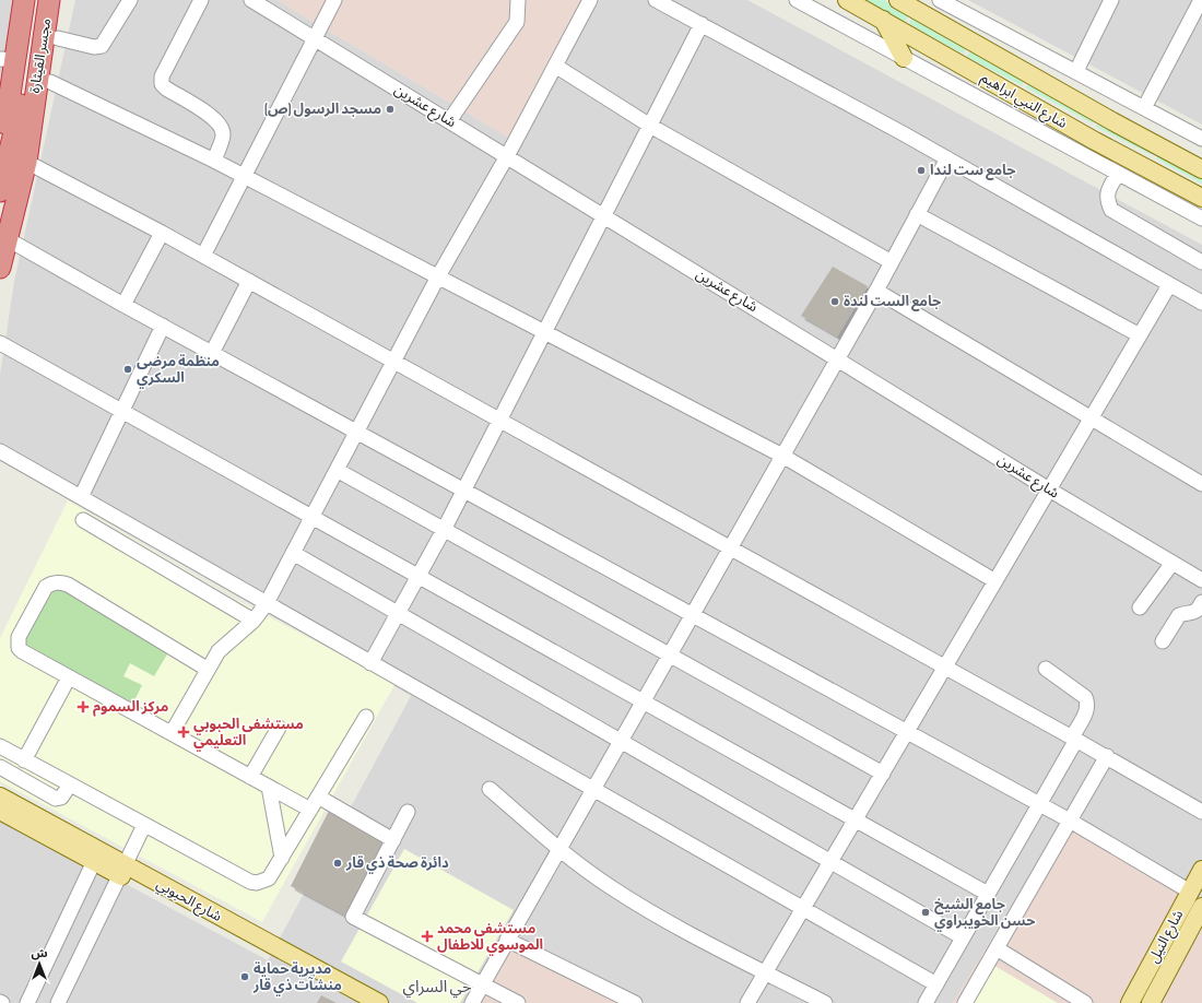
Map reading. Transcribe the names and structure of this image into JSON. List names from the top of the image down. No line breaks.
{"streets":{"highway":["مجسر القيثارة"],"main road":["شارع النبي ابراهيم","شارع الحبوبي","شارع النيل"],"street":["شارع عشرين"]},"districts":["حي السراي"],"places":{"other":["مسجد الرسول (ص)","جامع ست لندا","جامع الست لندة","منظمة مرضى السكري","دائرة صحة ذي قار","جامع الشيخ حسن الخويبراوي","مديرية حماية منشآت ذي قار"],"health":["مركز السموم","مستشفى الحبوبي التعليمي","مستشفى محمد الموسوي للاطفال"]},"north":"top"}
